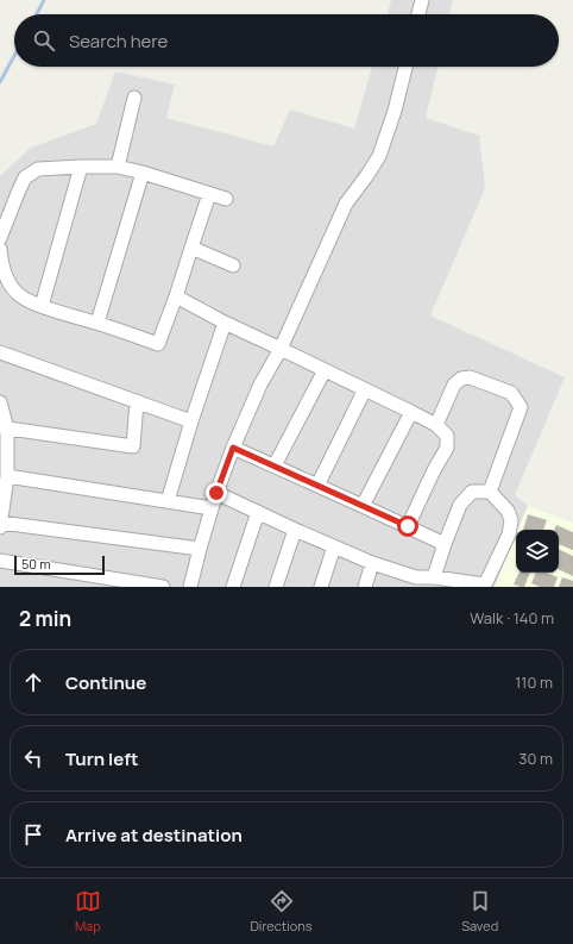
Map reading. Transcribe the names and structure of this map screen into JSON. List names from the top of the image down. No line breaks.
{"scale_bar":"50 m","page":{"search":"Search here","scale":"50 m","heading":["2 min","Walk · 140 m"],"list":[["Continue","110 m"],["Turn left","30 m"],"Arrive at destination"],"nav":["Map","Directions","Saved"]}}
